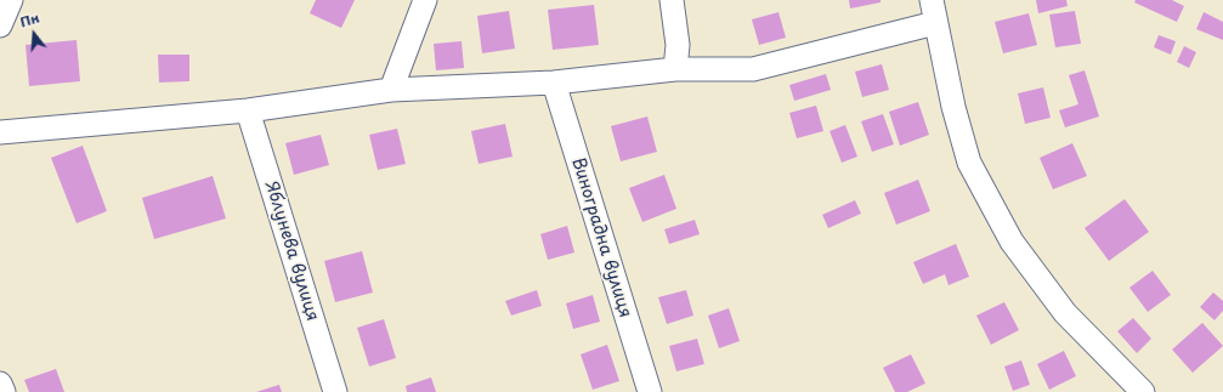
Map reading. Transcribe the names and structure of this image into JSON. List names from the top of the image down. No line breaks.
{"streets":{"street":["Виноградна вулиця","Яблунева вулиця"]},"north":"top"}
